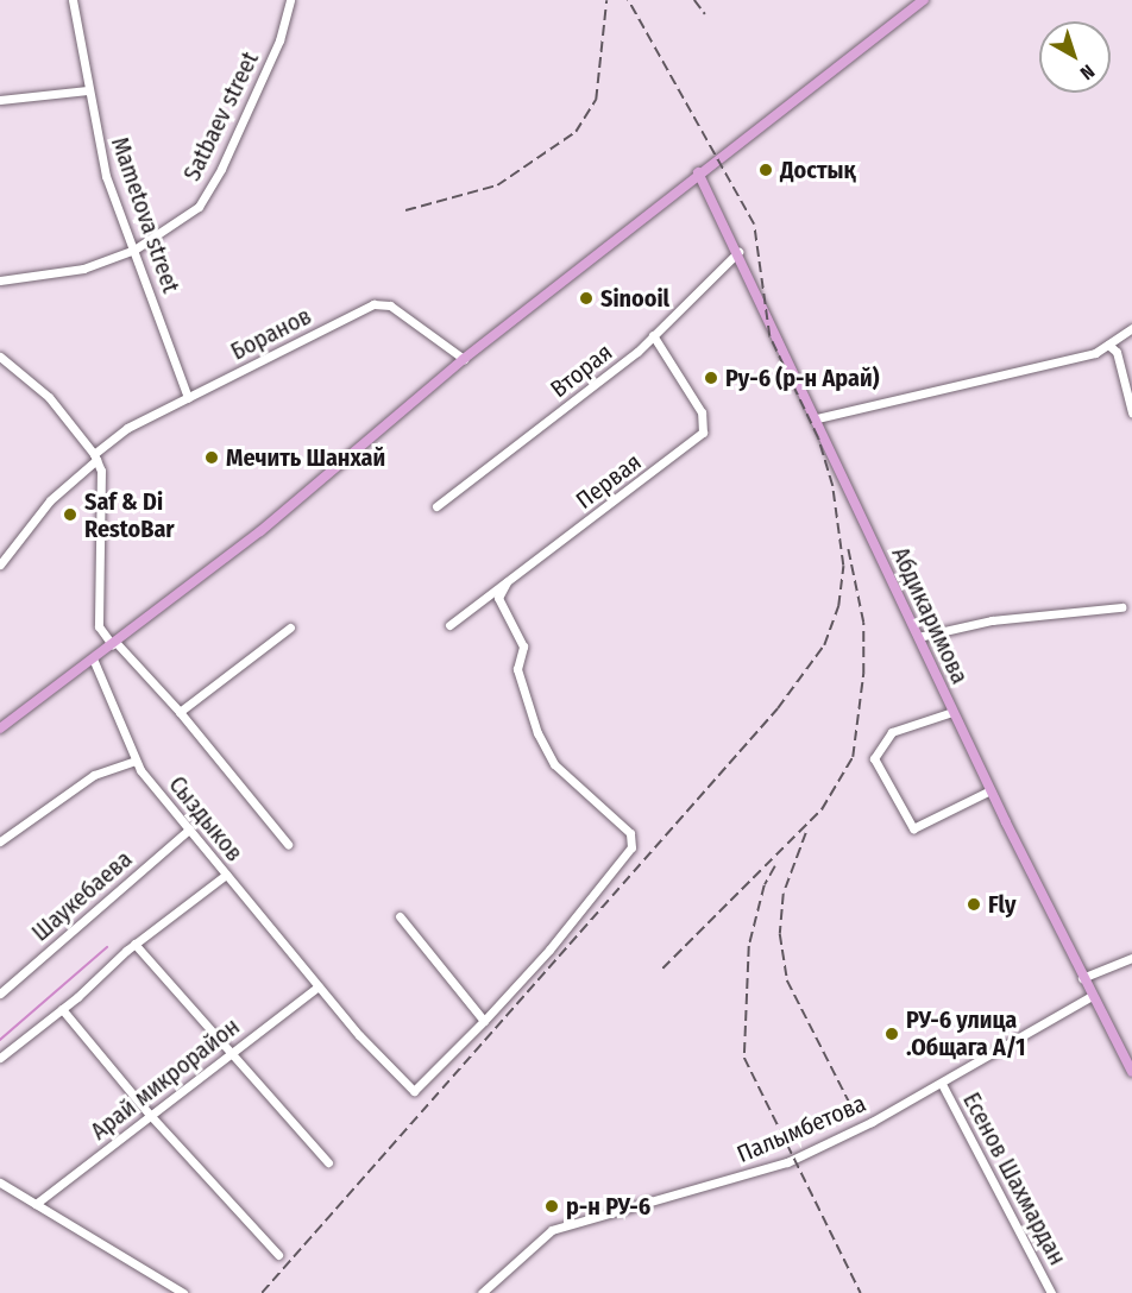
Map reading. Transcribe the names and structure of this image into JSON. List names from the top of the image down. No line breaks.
{"streets":{"main road":["Абдикаримова"],"street":["Satbaev street","Mametova street","Боранов","Вторая","Первая","Сыздыков","Шаукебаева","Арай микрорайон","Палымбетова","Есенов Шахмардан"]},"crossings":[["Satbaev street","Mametova street"],["Mametova street","Боранов"],["Вторая","Первая"],["Вторая","Абдикаримова"],["Абдикаримова","Палымбетова"],["Сыздыков","Шаукебаева"],["Сыздыков","Арай микрорайон"],["Палымбетова","Есенов Шахмардан"]],"places":["Достық","Sinooil","Ру-6 (р-н Арай)","Мечить Шанхай","Saf & Di RestoBar","Fly","РУ-6 улица .Общага А/1","р-н РУ-6"],"north":"bottom right"}
